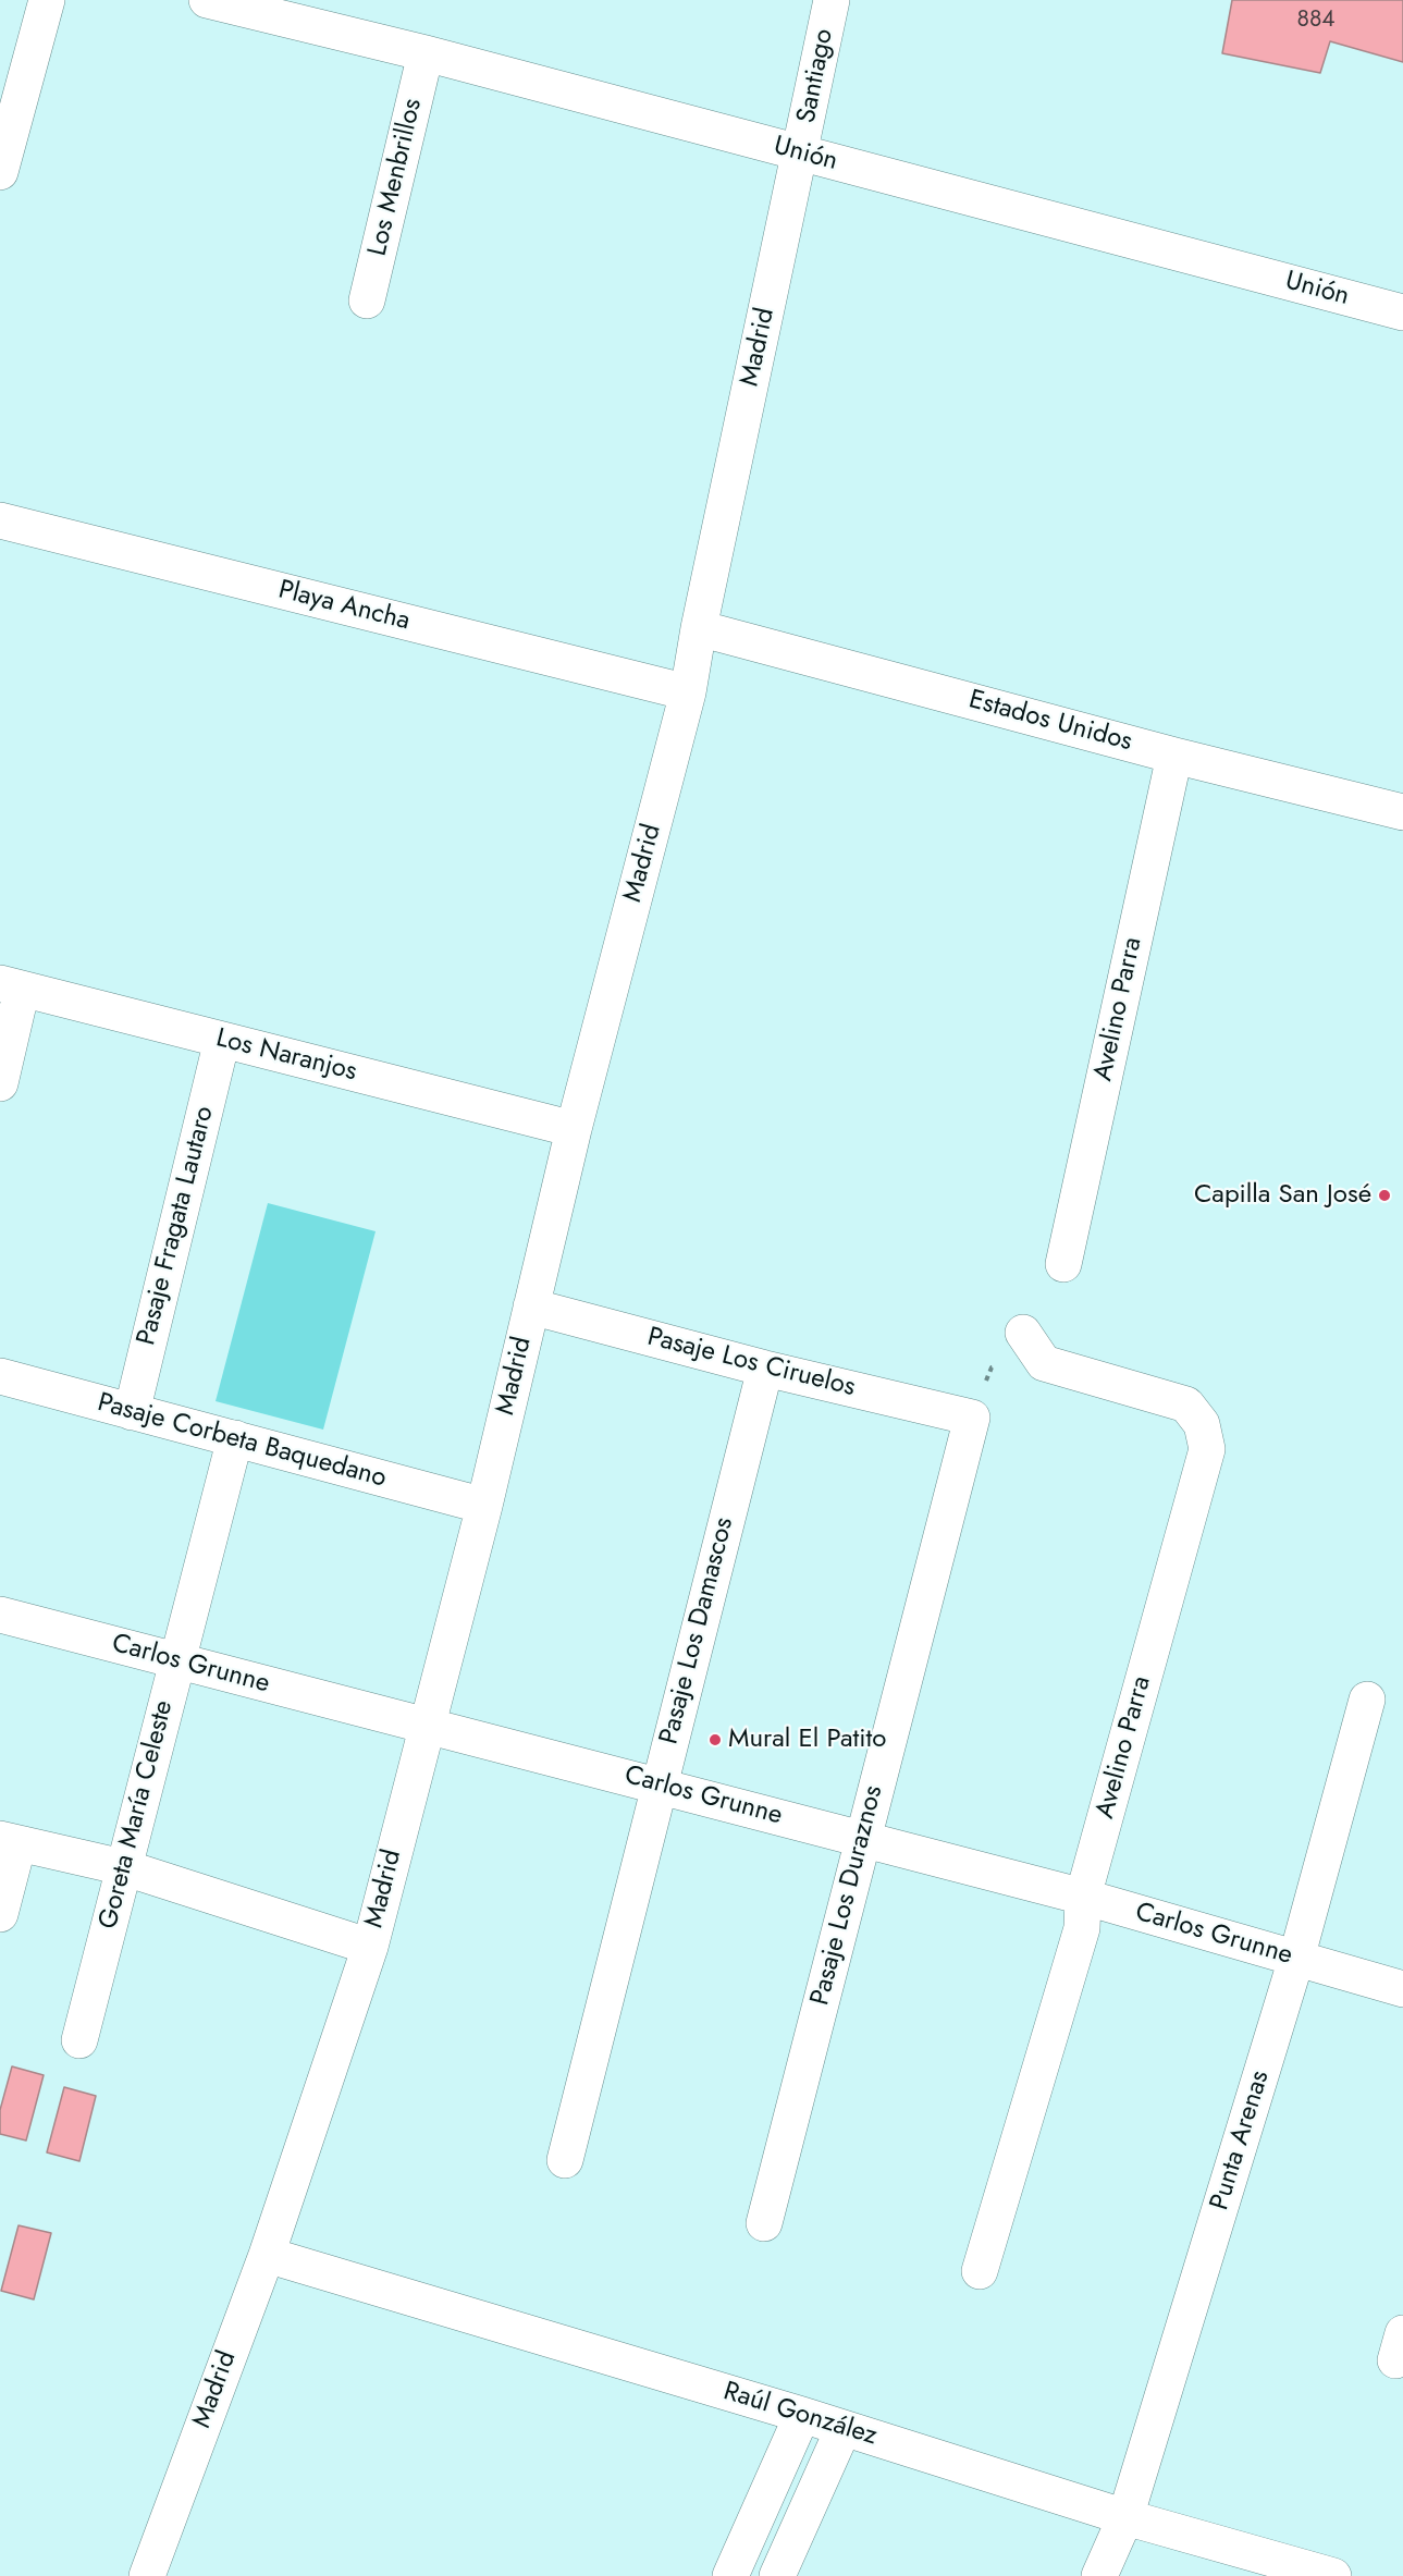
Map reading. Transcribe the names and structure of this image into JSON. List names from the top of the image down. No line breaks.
{"streets":{"street":["Santiago","Unión","Los Menbrillos","Madrid","Playa Ancha","Estados Unidos","Avelino Parra","Los Naranjos","Pasaje Fragata Lautaro","Pasaje Los Ciruelos","Pasaje Corbeta Baquedano","Pasaje Los Damascos","Carlos Grunne","Goreta María Celeste","Pasaje Los Duraznos","Punta Arenas","Raúl González"]},"crossings":[["Santiago","Unión"],["Santiago","Madrid"],["Unión","Los Menbrillos"],["Unión","Madrid"],["Madrid","Playa Ancha"],["Madrid","Estados Unidos"],["Madrid","Los Naranjos"],["Madrid","Pasaje Los Ciruelos"],["Madrid","Pasaje Corbeta Baquedano"],["Madrid","Carlos Grunne"],["Madrid","Raúl González"],["Estados Unidos","Avelino Parra"],["Avelino Parra","Carlos Grunne"],["Los Naranjos","Pasaje Fragata Lautaro"],["Pasaje Fragata Lautaro","Pasaje Corbeta Baquedano"],["Pasaje Los Ciruelos","Pasaje Los Damascos"],["Pasaje Los Ciruelos","Pasaje Los Duraznos"],["Pasaje Corbeta Baquedano","Goreta María Celeste"],["Pasaje Los Damascos","Carlos Grunne"],["Carlos Grunne","Goreta María Celeste"],["Carlos Grunne","Pasaje Los Duraznos"],["Carlos Grunne","Punta Arenas"],["Punta Arenas","Raúl González"]],"places":["Capilla San José","Mural El Patito"],"house_numbers":["884"]}
